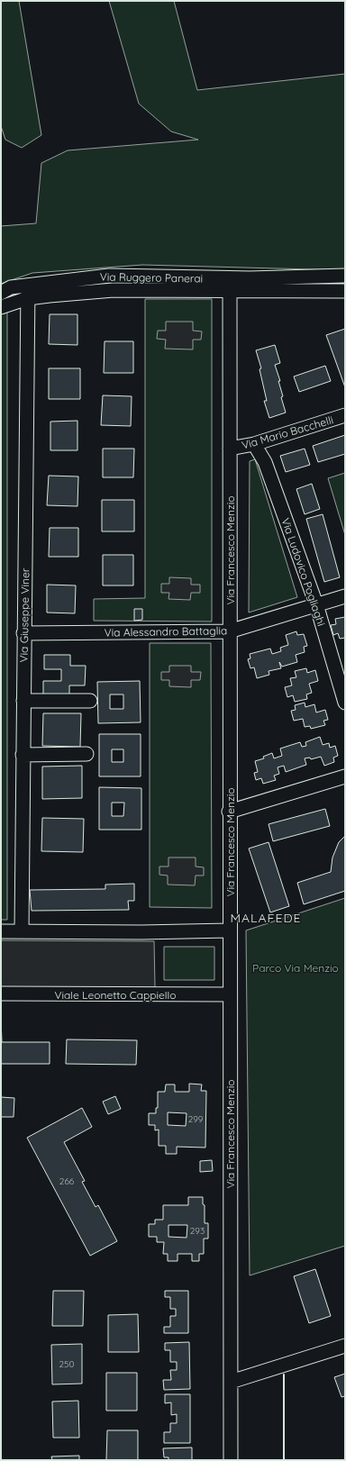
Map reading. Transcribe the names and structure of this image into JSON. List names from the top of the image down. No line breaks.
{"streets":{"street":["Via Ruggero Panerai","Via Mario Bacchelli","Via Francesco Menzio","Via Ludovico Pogliaghi","Via Giuseppe Viner","Via Alessandro Battaglia","Viale Leonetto Cappiello"]},"crossings":[["Via Ruggero Panerai","Via Francesco Menzio"],["Via Ruggero Panerai","Via Giuseppe Viner"],["Via Mario Bacchelli","Via Francesco Menzio"],["Via Mario Bacchelli","Via Ludovico Pogliaghi"],["Via Francesco Menzio","Via Alessandro Battaglia"],["Via Francesco Menzio","Viale Leonetto Cappiello"],["Via Ludovico Pogliaghi","Via Alessandro Battaglia"],["Via Giuseppe Viner","Via Alessandro Battaglia"]],"districts":["MALAFEDE"],"parks":["Parco Via Menzio"],"house_numbers":["299","266","293","250"]}
